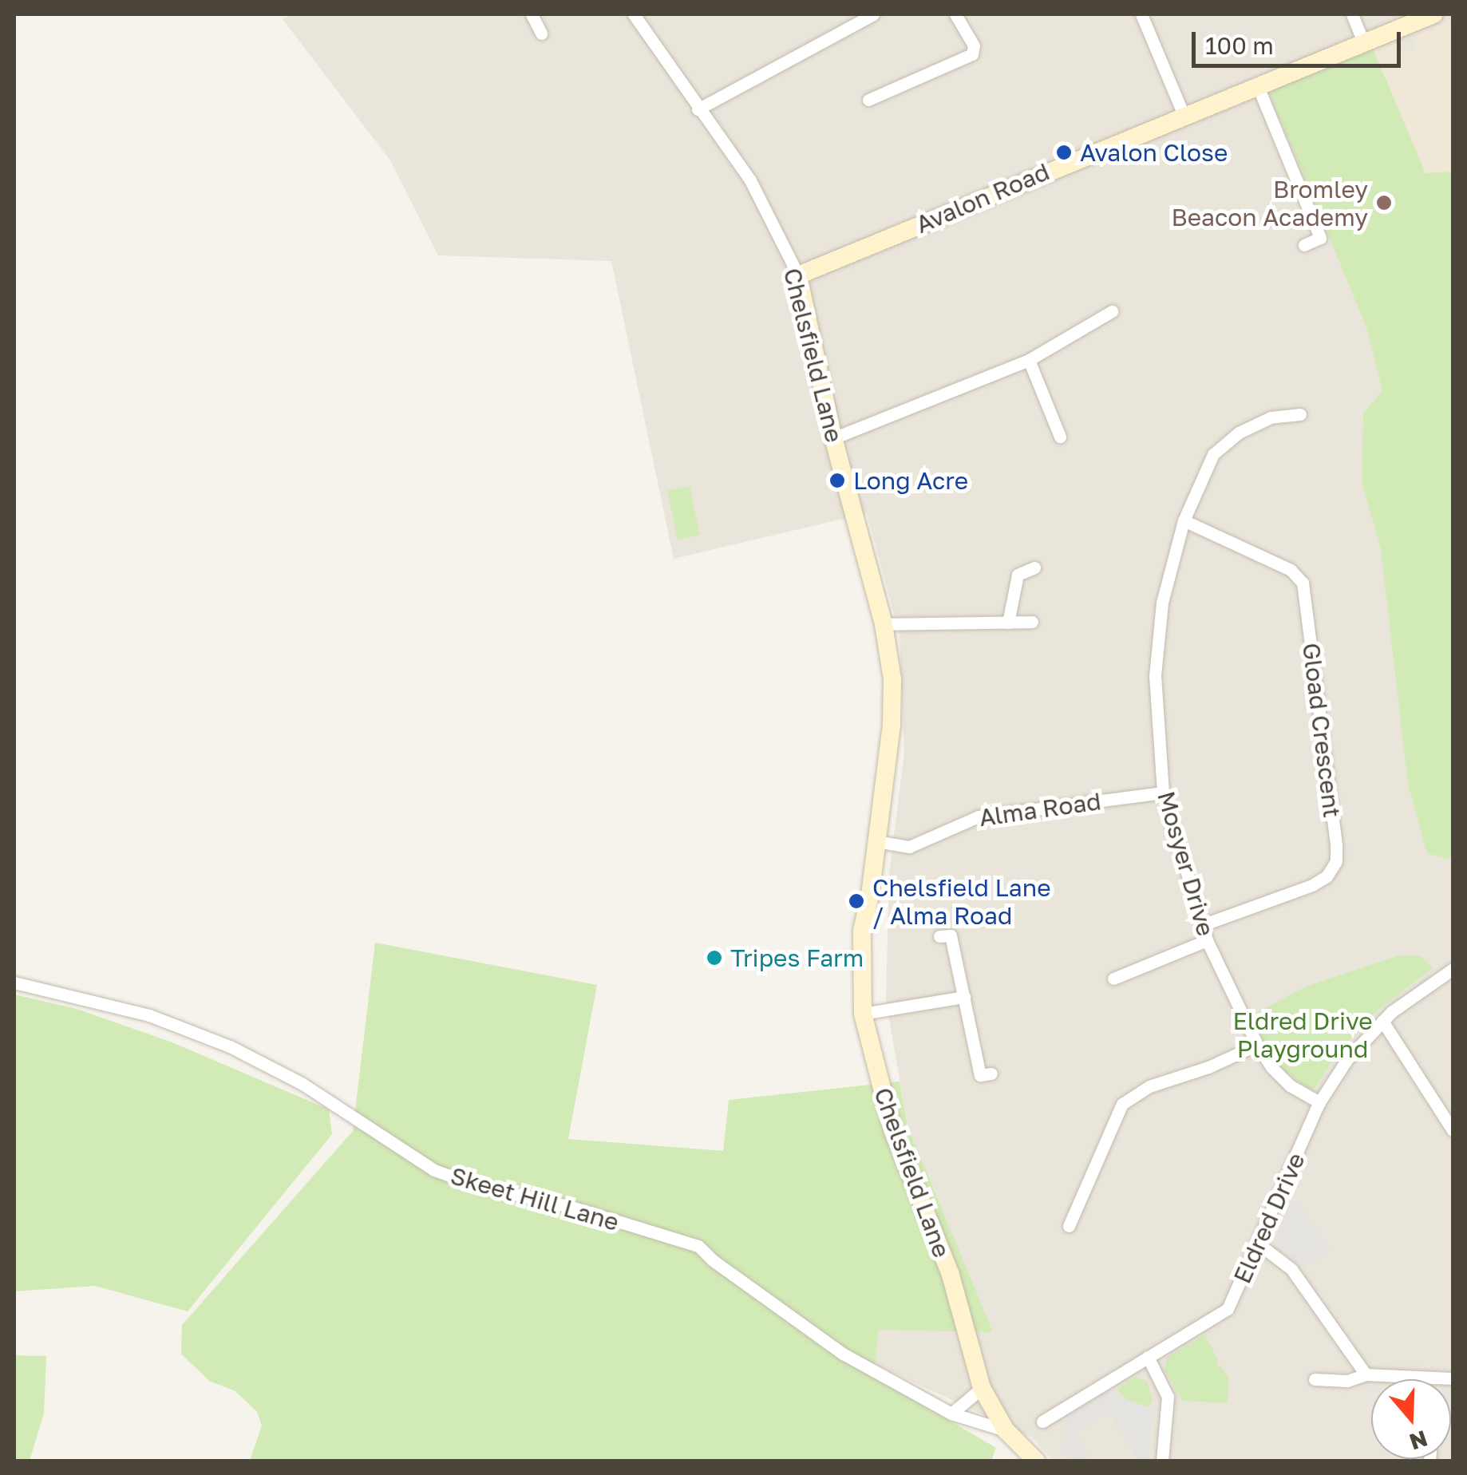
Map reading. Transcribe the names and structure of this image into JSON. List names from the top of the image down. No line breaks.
{"streets":{"street":["Avalon Road","Chelsfield Lane","Gload Crescent","Alma Road","Mosyer Drive","Skeet Hill Lane","Eldred Drive"]},"crossings":[["Avalon Road","Chelsfield Lane"],["Chelsfield Lane","Alma Road"],["Chelsfield Lane","Skeet Hill Lane"],["Gload Crescent","Mosyer Drive"],["Alma Road","Mosyer Drive"],["Mosyer Drive","Eldred Drive"]],"parks":["Eldred Drive Playground"],"places":["Avalon Close","Bromley Beacon Academy","Long Acre","Chelsfield Lane / Alma Road","Tripes Farm"],"scale_bar":"100 m","north":"bottom"}
